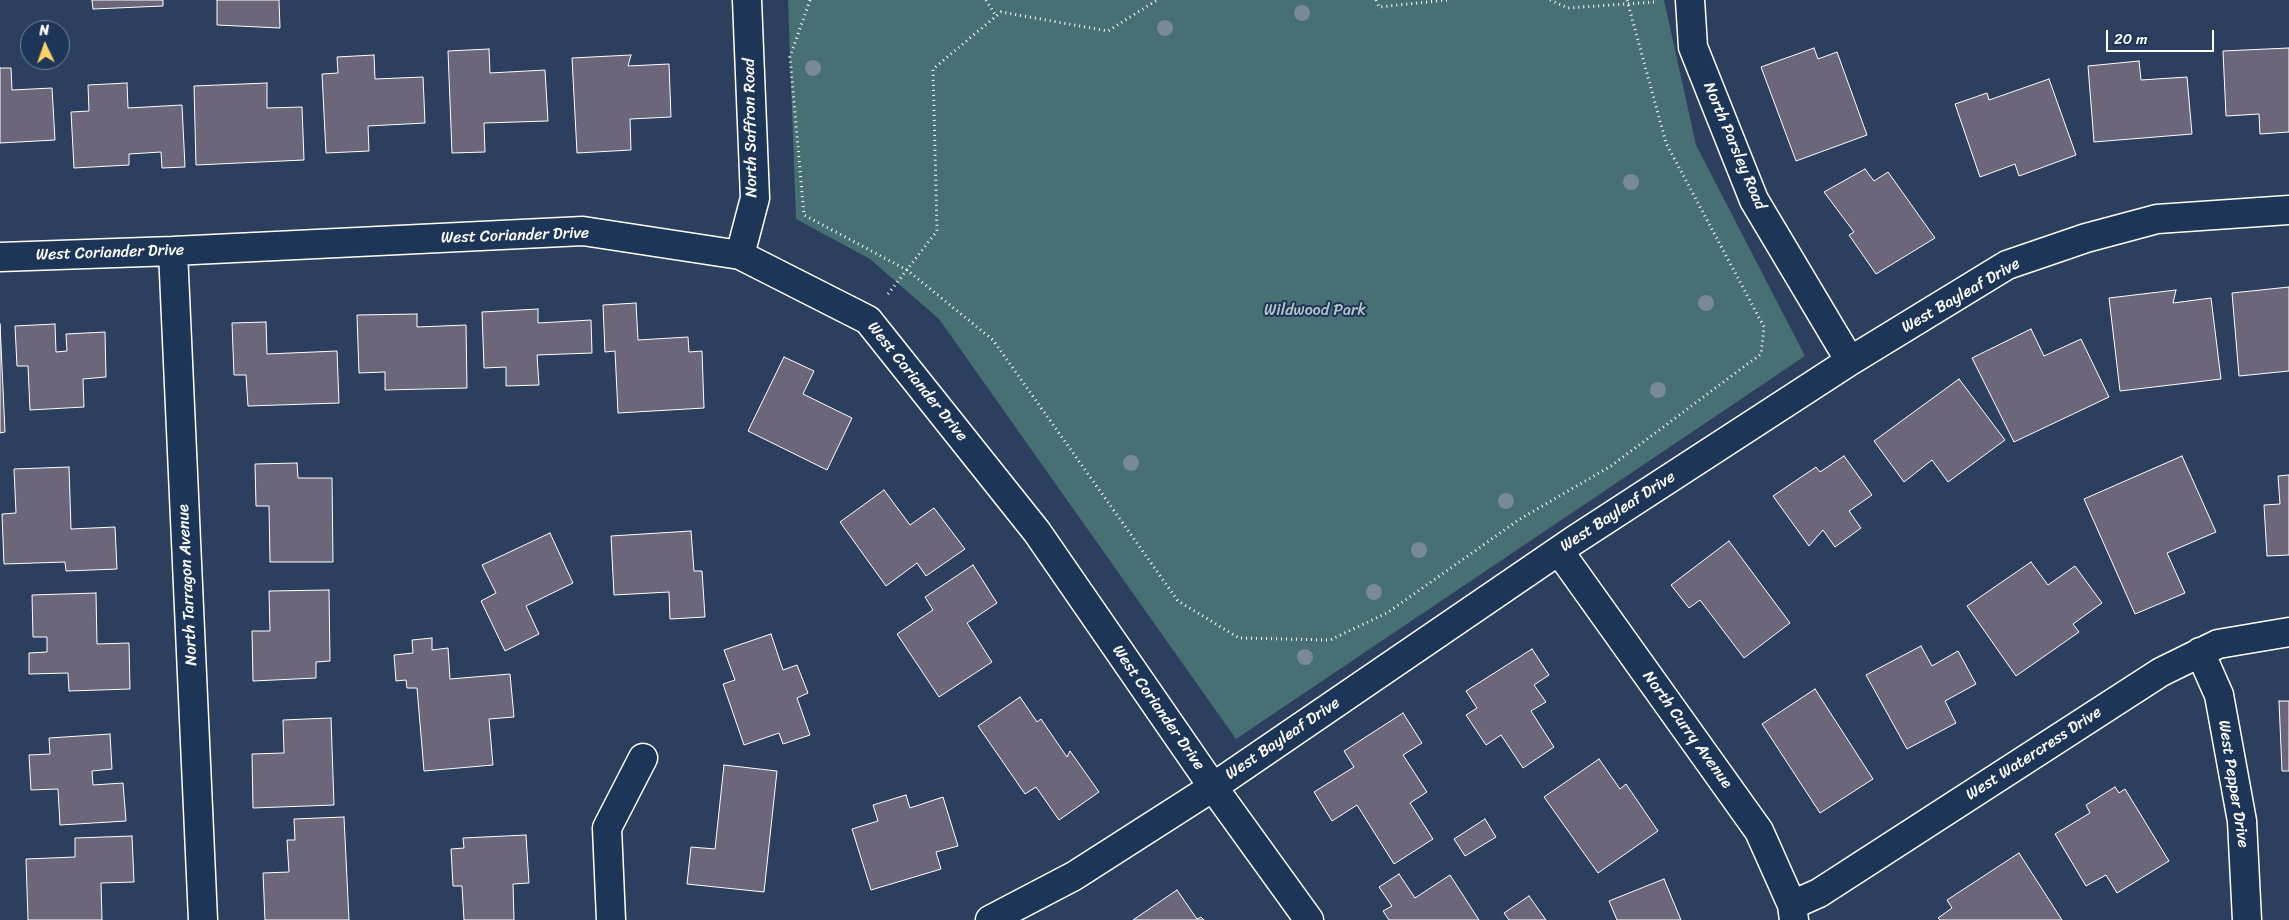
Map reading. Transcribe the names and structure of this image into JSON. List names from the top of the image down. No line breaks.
{"streets":{"street":["North Saffron Road","North Parsley Road","West Coriander Drive","West Bayleaf Drive","North Tarragon Avenue","North Curry Avenue","West Watercress Drive","West Pepper Drive"]},"crossings":[["North Saffron Road","West Coriander Drive"],["North Parsley Road","West Bayleaf Drive"],["West Coriander Drive","West Bayleaf Drive"],["West Coriander Drive","North Tarragon Avenue"],["West Bayleaf Drive","North Curry Avenue"],["North Curry Avenue","West Watercress Drive"],["West Watercress Drive","West Pepper Drive"]],"parks":["Wildwood Park"],"scale_bar":"20 m","north":"top"}
